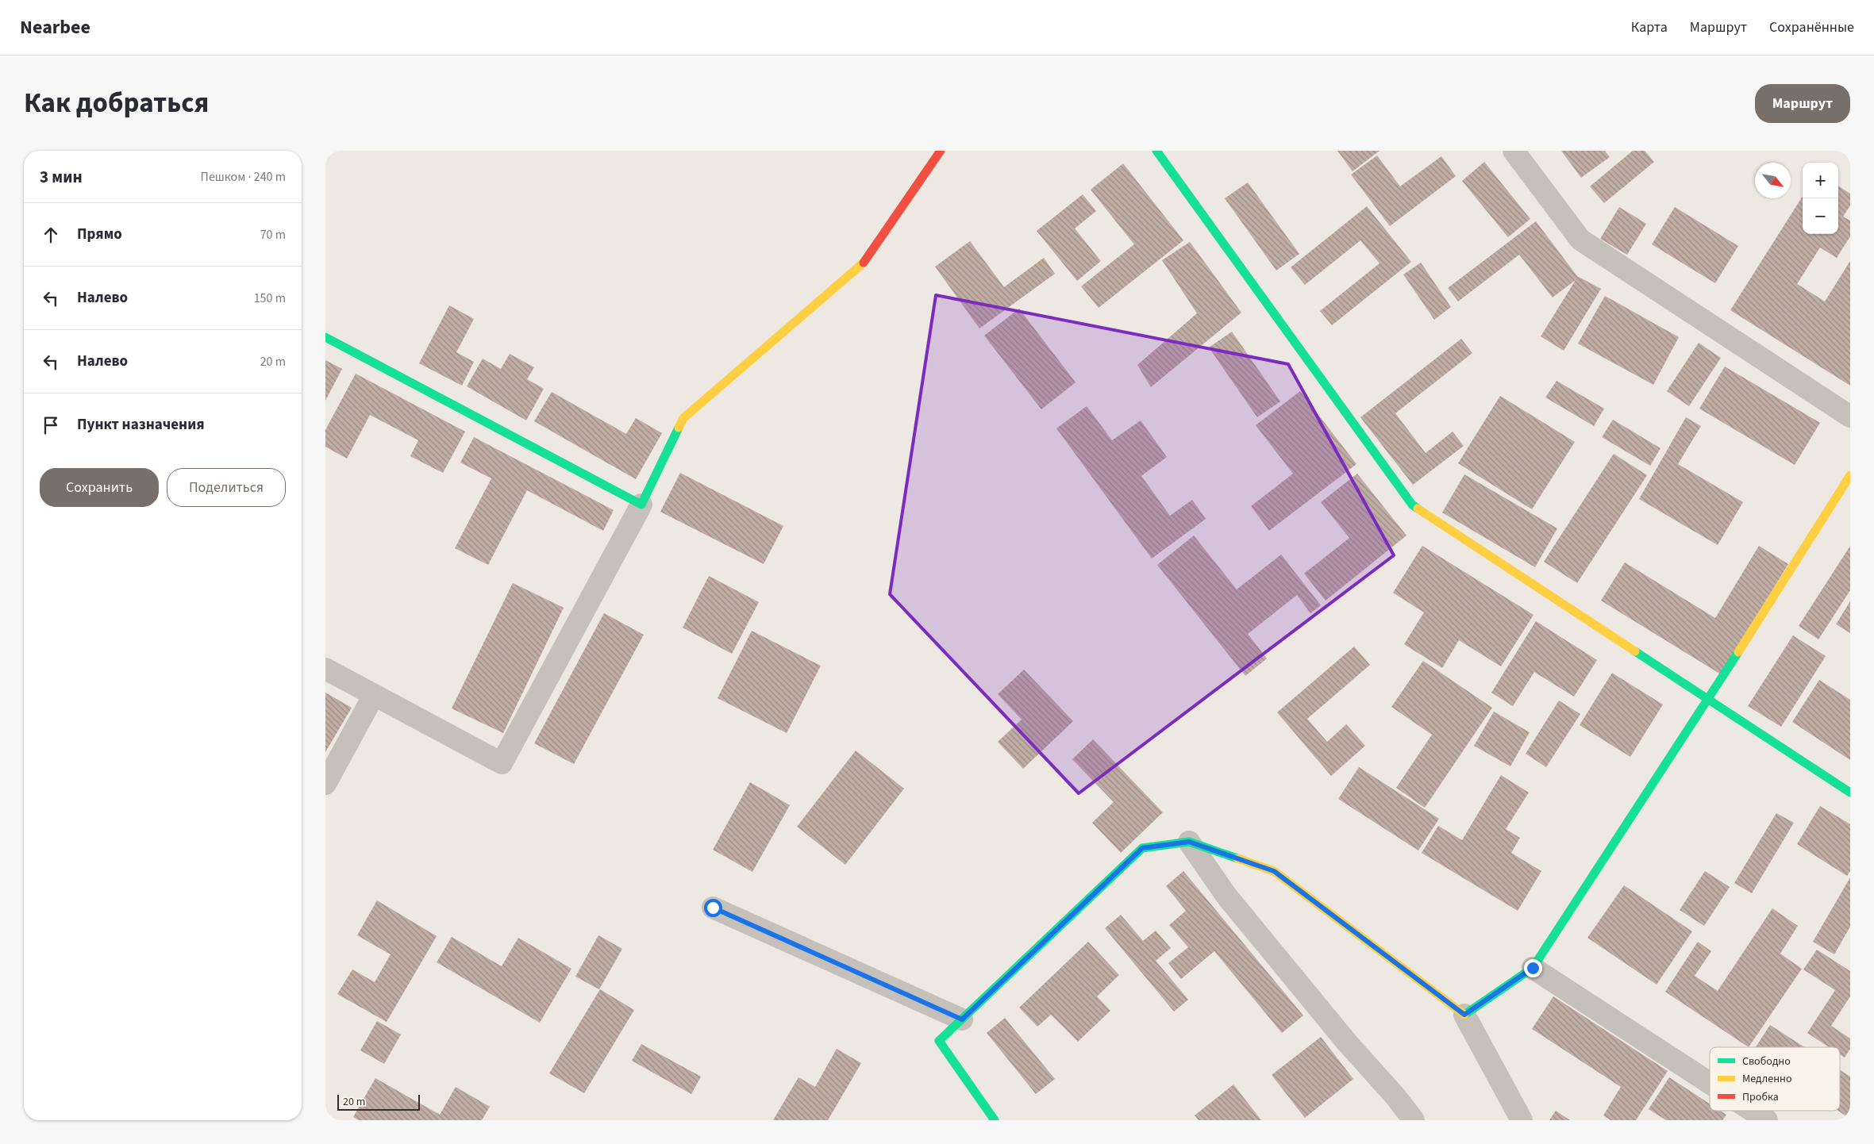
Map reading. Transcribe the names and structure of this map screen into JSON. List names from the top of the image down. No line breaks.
{"legend":["Свободно","Медленно","Пробка"],"scale_bar":"20 m","north":"bottom right","page":{"header":"Nearbee","nav":["Карта","Маршрут","Сохранённые"],"title":"Как добраться","buttons":["Маршрут",["Сохранить","Поделиться"]],"heading":["3 мин","Пешком · 240 m"],"map_buttons":["+","−"],"list":[["Прямо","70 m"],["Налево","150 m"],["Налево","20 m"],"Пункт назначения"],"scale":"20 m"}}
